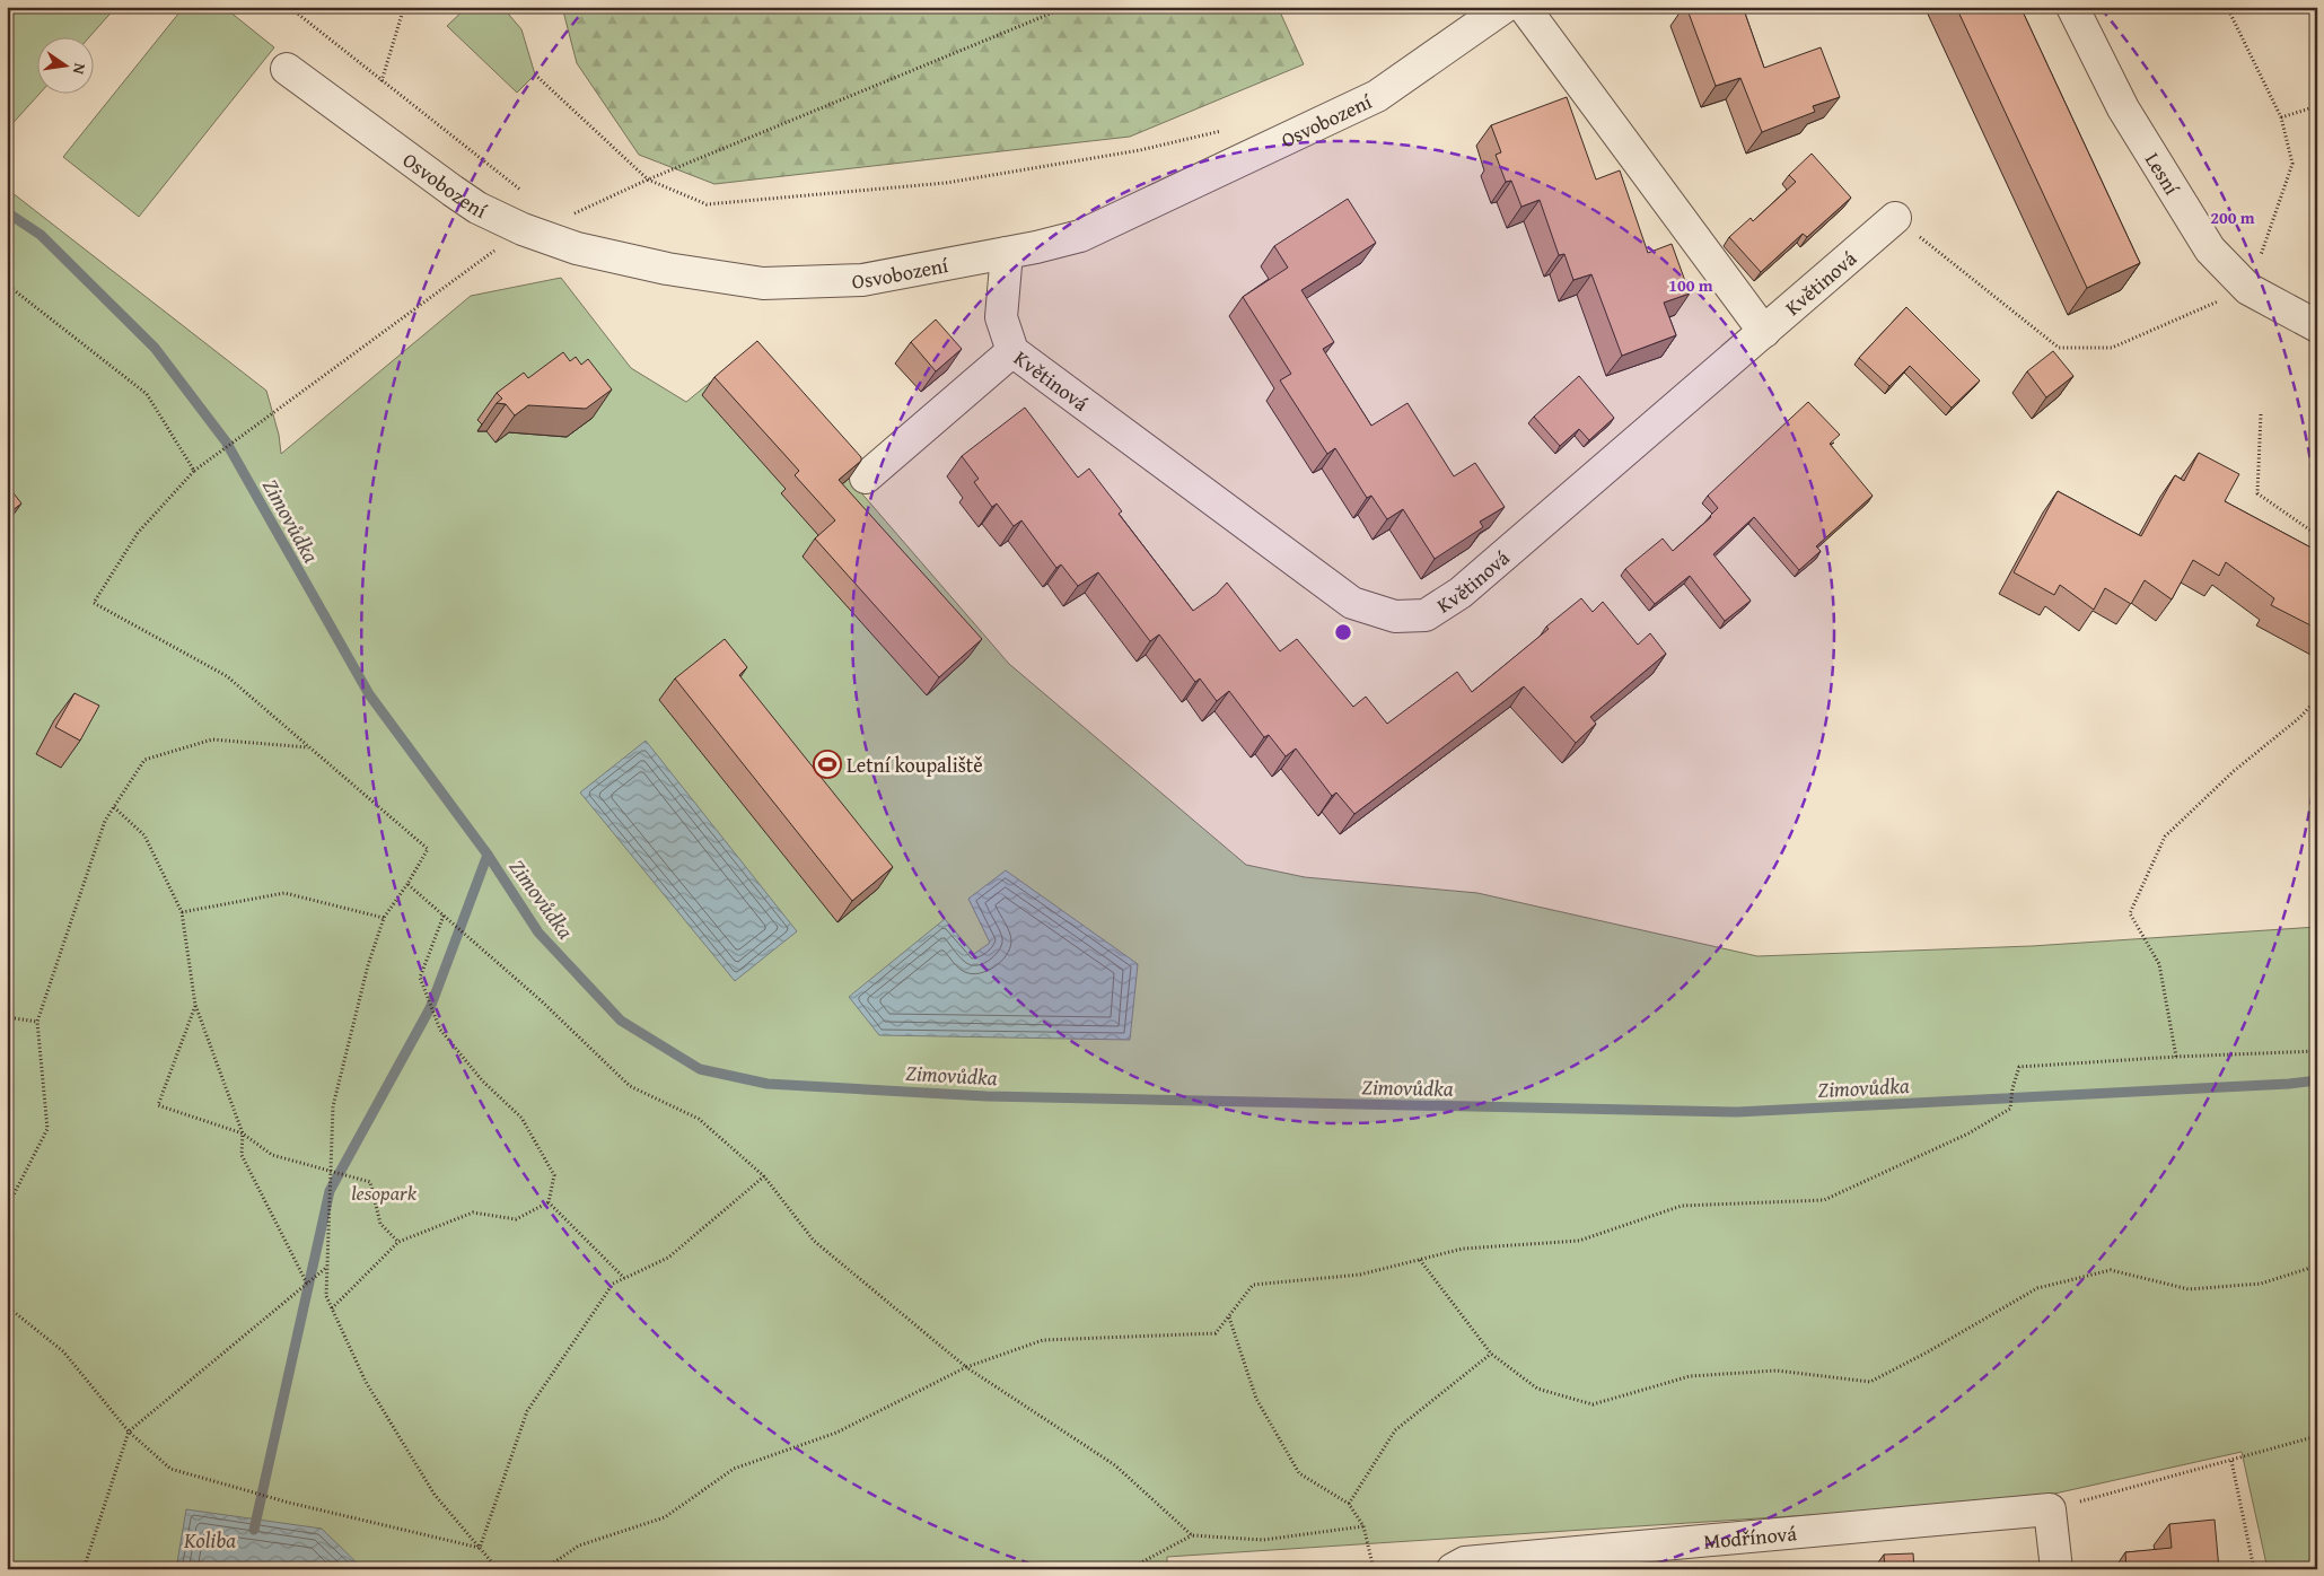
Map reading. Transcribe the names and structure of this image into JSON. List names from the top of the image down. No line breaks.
{"streets":{"street":["Osvobození","Lesní","Květinová","Modřínová"]},"crossings":[["Osvobození","Květinová"]],"water":["Zimovůdka","Koliba"],"parks":["lesopark"],"places":{"sports":["Letní koupaliště"]},"north":"right","rings":["200 m","100 m"]}
